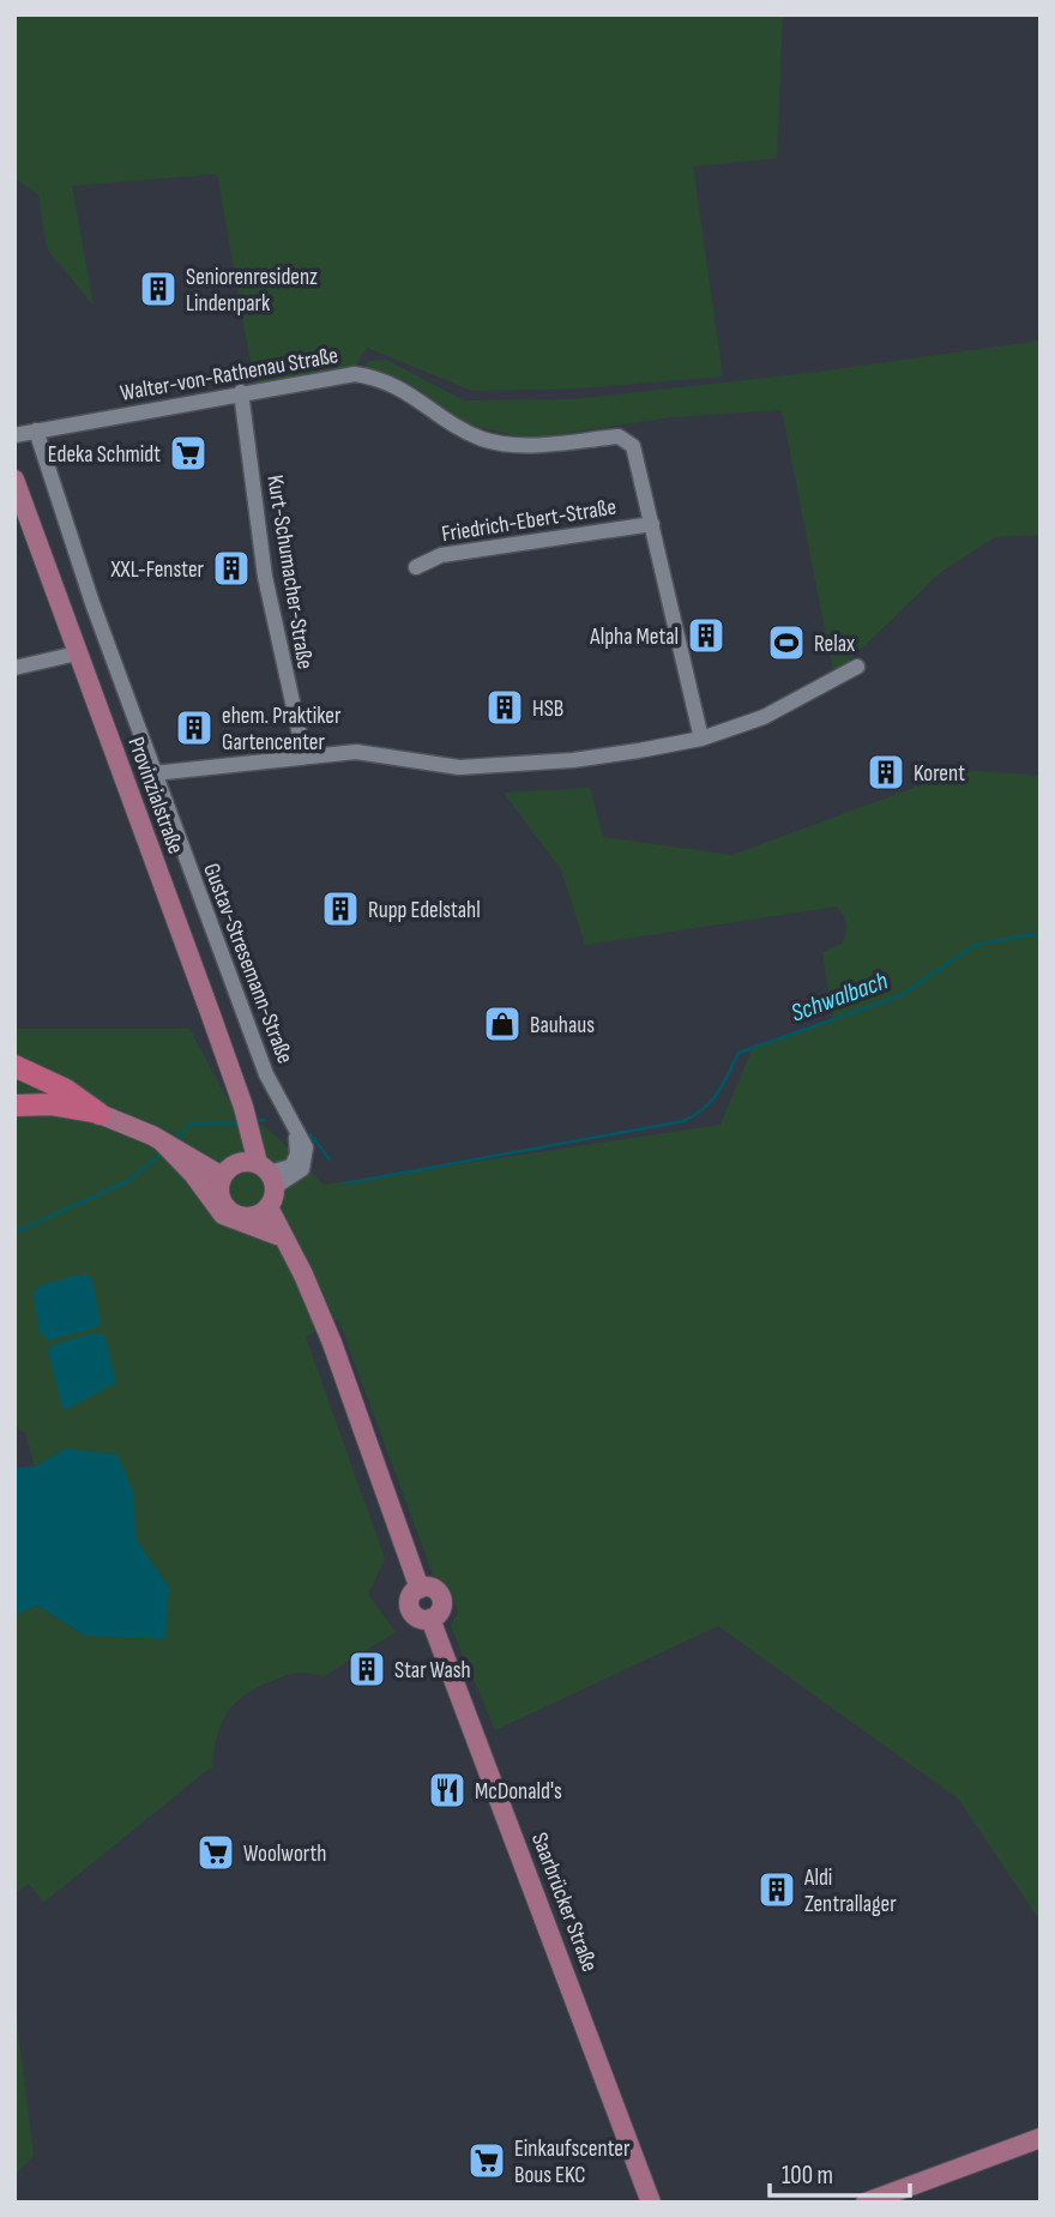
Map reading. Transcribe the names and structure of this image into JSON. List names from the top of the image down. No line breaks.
{"streets":{"main road":["Provinzialstraße","Saarbrücker Straße"],"street":["Walter-von-Rathenau Straße","Friedrich-Ebert-Straße","Kurt-Schumacher-Straße","Gustav-Stresemann-Straße"]},"crossings":[["Walter-von-Rathenau Straße","Friedrich-Ebert-Straße"],["Walter-von-Rathenau Straße","Kurt-Schumacher-Straße"],["Walter-von-Rathenau Straße","Gustav-Stresemann-Straße"],["Provinzialstraße","Gustav-Stresemann-Straße"]],"water":["Schwalbach"],"places":{"building":["Seniorenresidenz Lindenpark","XXL-Fenster","Alpha Metal","HSB","ehem. Praktiker Gartencenter","Korent","Rupp Edelstahl","Star Wash","Aldi Zentrallager"],"supermarket":["Edeka Schmidt","Woolworth","Einkaufscenter Bous EKC"],"sports":["Relax"],"shop":["Bauhaus"],"restaurant":["McDonald's"]},"scale_bar":"100 m"}
